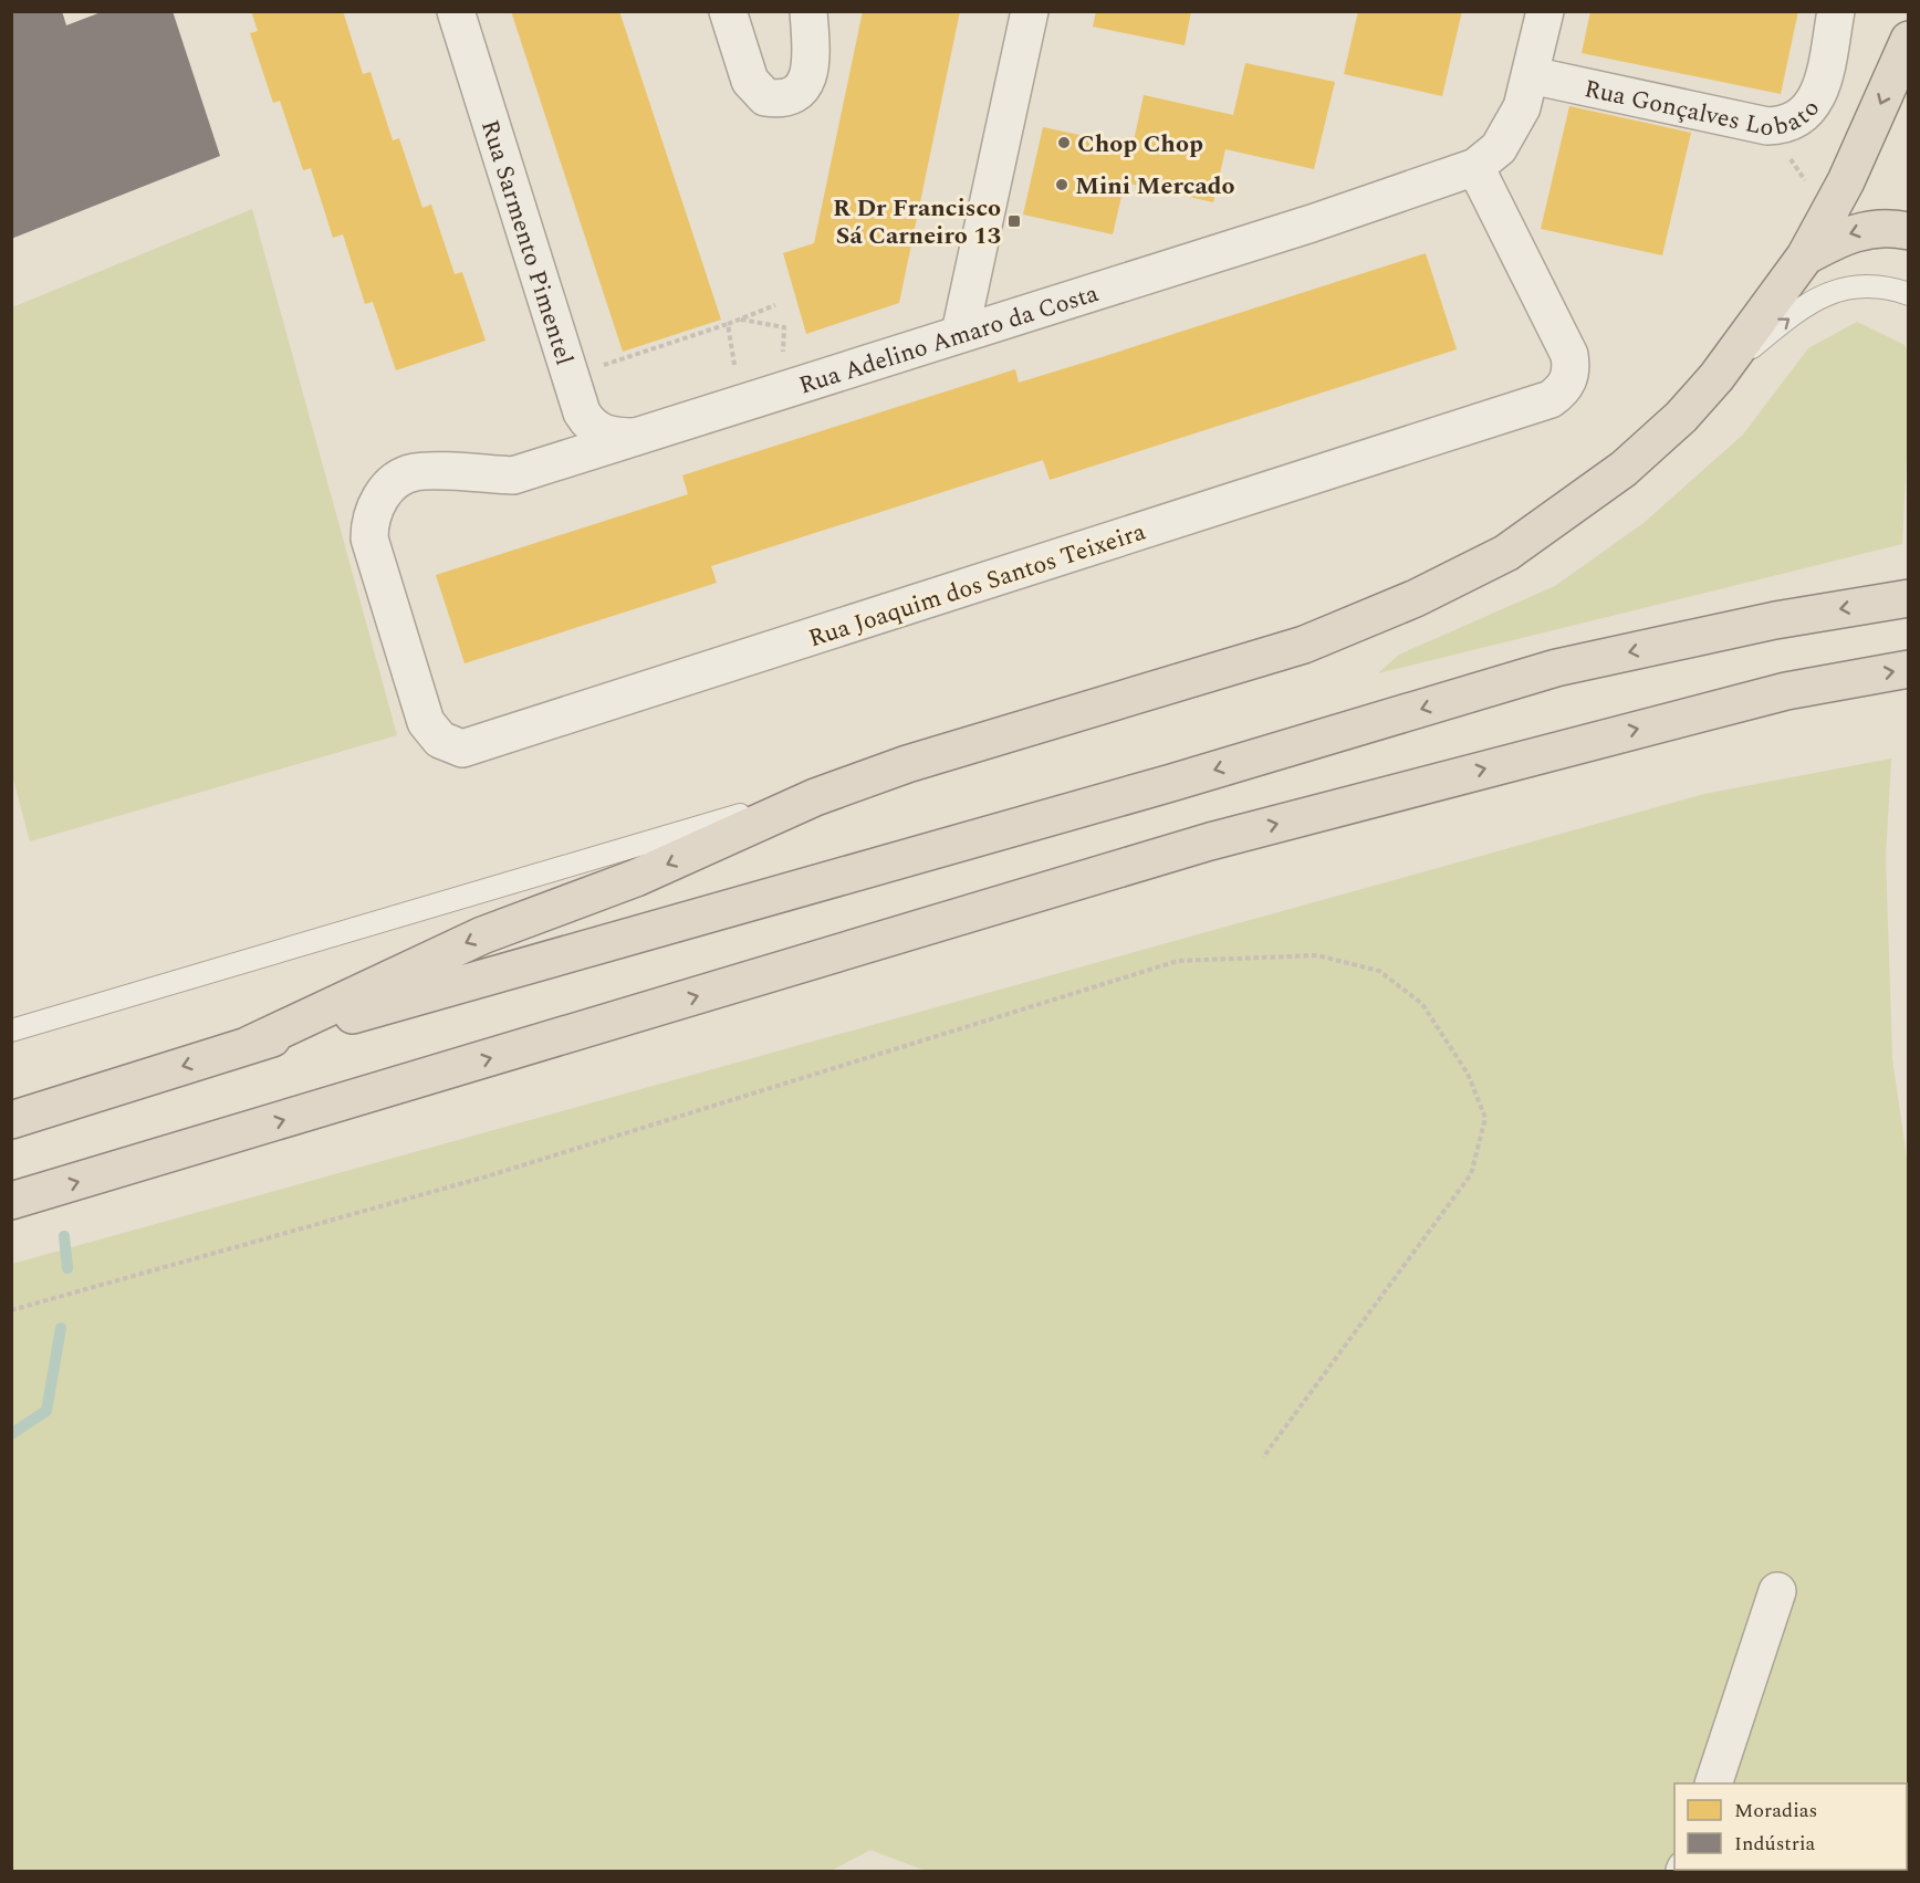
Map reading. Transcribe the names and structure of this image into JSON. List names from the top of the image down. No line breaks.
{"streets":{"street":["Rua Gonçalves Lobato","Rua Sarmento Pimentel","Rua Adelino Amaro da Costa","Rua Joaquim dos Santos Teixeira"]},"crossings":[["Rua Sarmento Pimentel","Rua Adelino Amaro da Costa"],["Rua Adelino Amaro da Costa","Rua Joaquim dos Santos Teixeira"]],"places":{"other":["Chop Chop","Mini Mercado"],"transit":["R Dr Francisco Sá Carneiro 13"]},"legend":["Moradias","Indústria"]}
